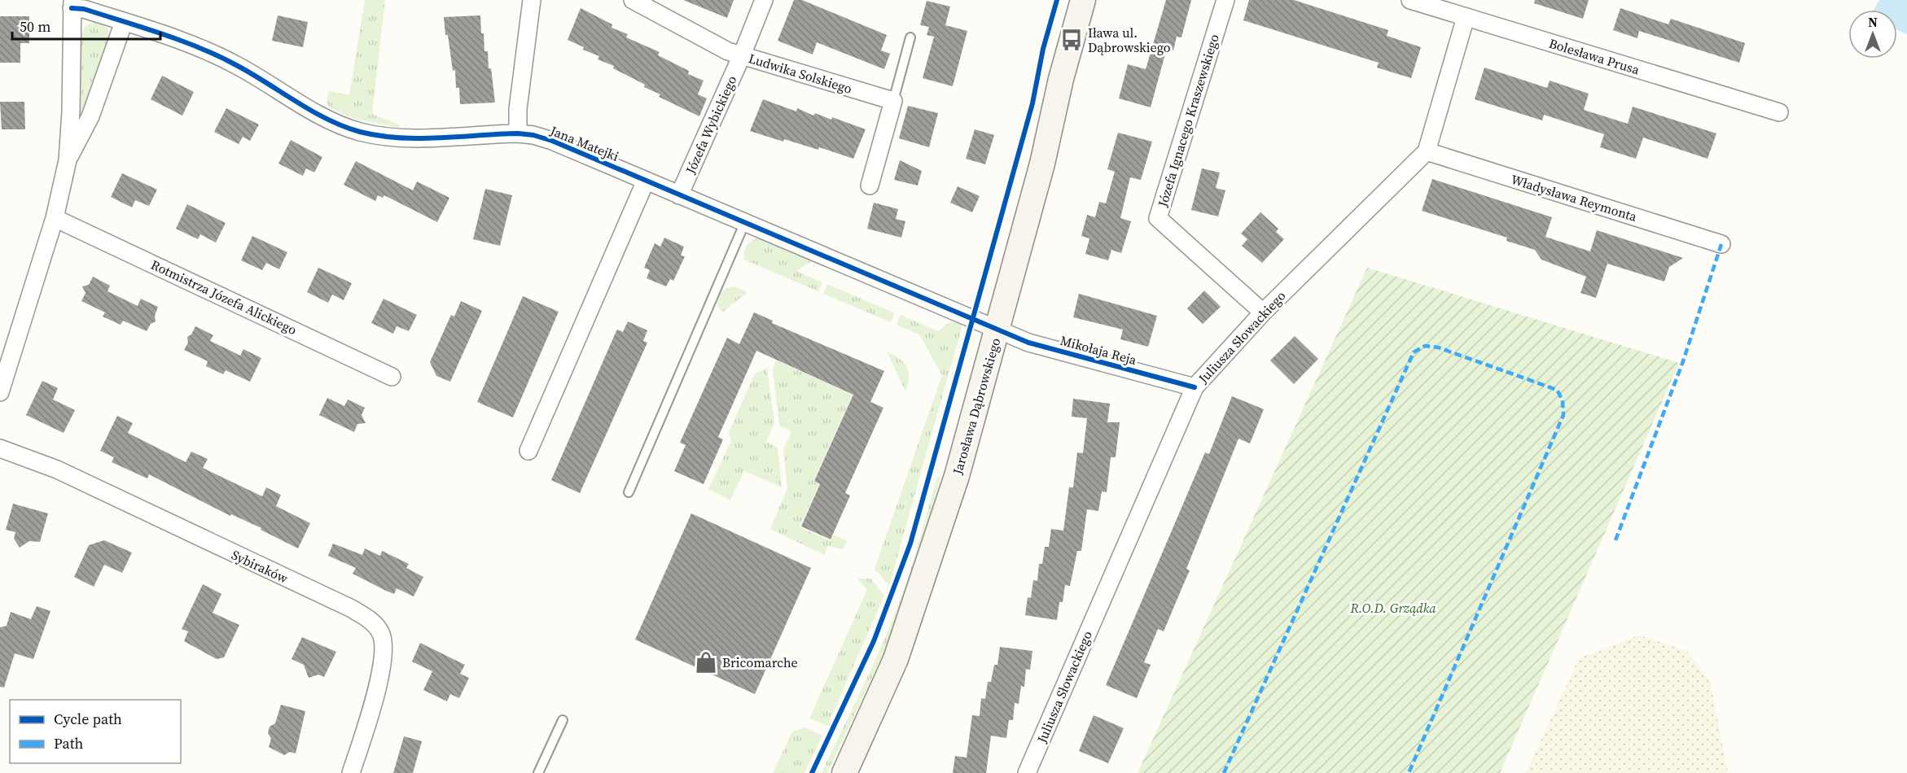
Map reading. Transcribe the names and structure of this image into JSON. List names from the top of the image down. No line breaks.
{"streets":{"street":["Bolesława Prusa","Ludwika Solskiego","Józefa Ignacego Kraszewskiego","Józefa Wybickiego","Jana Matejki","Władysława Reymonta","Rotmistrza Józefa Alickiego","Juliusza Słowackiego","Mikołaja Reja","Jarosława Dąbrowskiego","Sybiraków"]},"crossings":[["Bolesława Prusa","Juliusza Słowackiego"],["Ludwika Solskiego","Józefa Wybickiego"],["Józefa Ignacego Kraszewskiego","Juliusza Słowackiego"],["Józefa Wybickiego","Jana Matejki"],["Jana Matejki","Mikołaja Reja"],["Jana Matejki","Jarosława Dąbrowskiego"],["Władysława Reymonta","Juliusza Słowackiego"],["Juliusza Słowackiego","Mikołaja Reja"],["Mikołaja Reja","Jarosława Dąbrowskiego"]],"parks":["R.O.D. Grządka"],"places":{"bus stop":["Iława ul. Dąbrowskiego"],"shop":["Bricomarche"]},"legend":["Cycle path","Path"],"scale_bar":"50 m","north":"top"}
